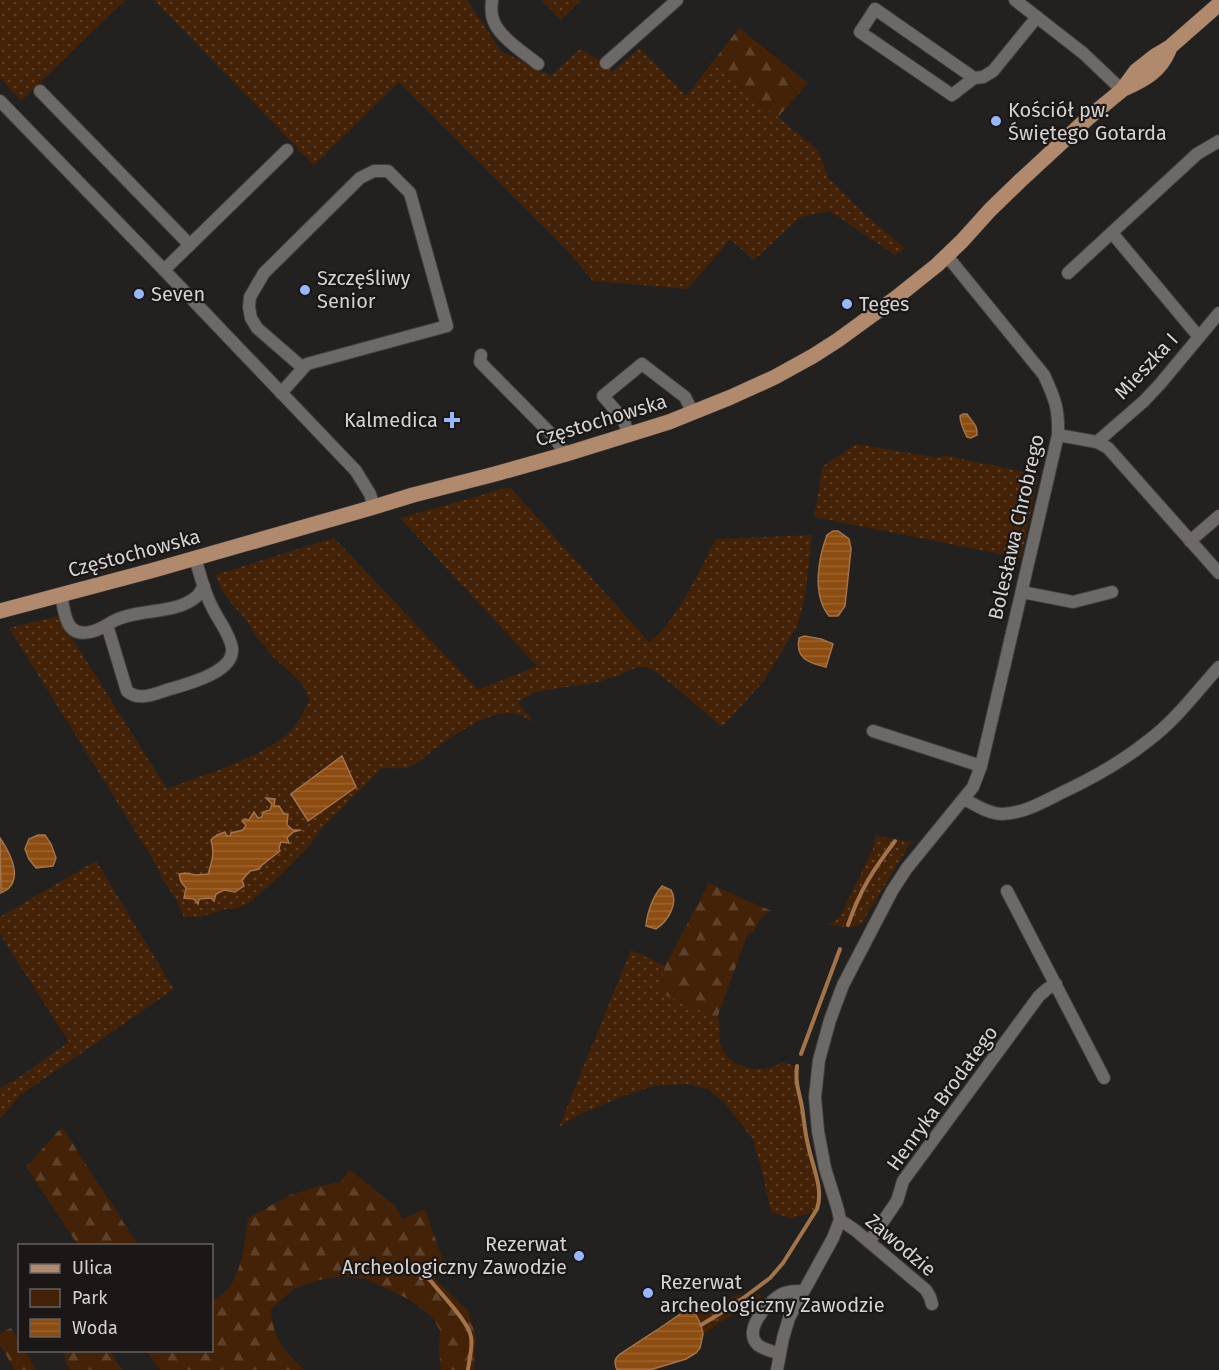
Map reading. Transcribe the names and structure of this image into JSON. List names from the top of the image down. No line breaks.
{"streets":{"main road":["Częstochowska"],"street":["Mieszka I","Bolesława Chrobrego","Henryka Brodatego","Zawodzie"]},"crossings":[["Częstochowska","Bolesława Chrobrego"],["Bolesława Chrobrego","Zawodzie"],["Henryka Brodatego","Zawodzie"]],"places":{"other":["Kościół pw. Świętego Gotarda","Szczęśliwy Senior","Seven","Teges","Rezerwat Archeologiczny Zawodzie","Rezerwat archeologiczny Zawodzie"],"health":["Kalmedica"]},"legend":["Ulica","Park","Woda"]}
